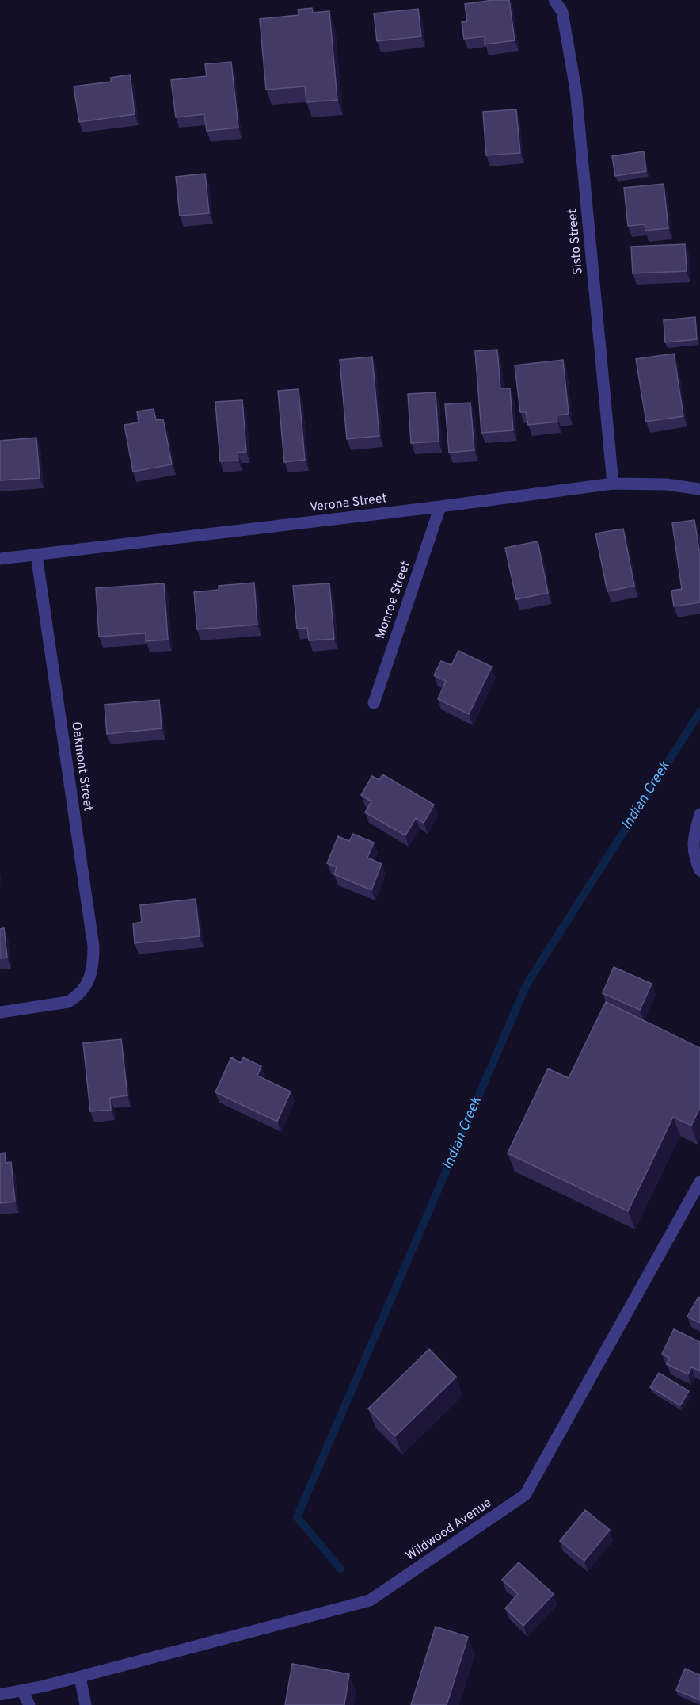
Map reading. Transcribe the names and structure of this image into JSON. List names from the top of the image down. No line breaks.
{"streets":{"street":["Sisto Street","Verona Street","Monroe Street","Oakmont Street","Wildwood Avenue"]},"crossings":[["Sisto Street","Verona Street"],["Verona Street","Monroe Street"],["Verona Street","Oakmont Street"]],"water":["Indian Creek"]}
